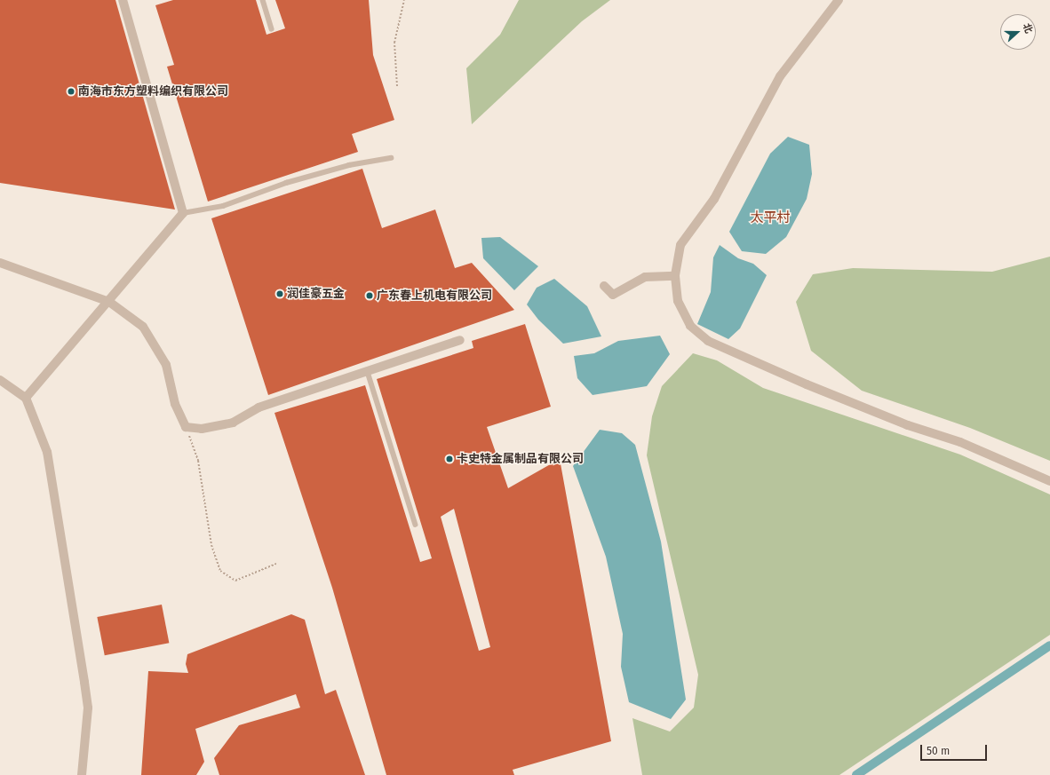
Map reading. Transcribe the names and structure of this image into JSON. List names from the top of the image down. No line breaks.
{"districts":["太平村"],"places":["南海市东方塑料编织有限公司","润佳豪五金","广东春上机电有限公司","卡史特金属制品有限公司"],"scale_bar":"50 m","north":"right"}
